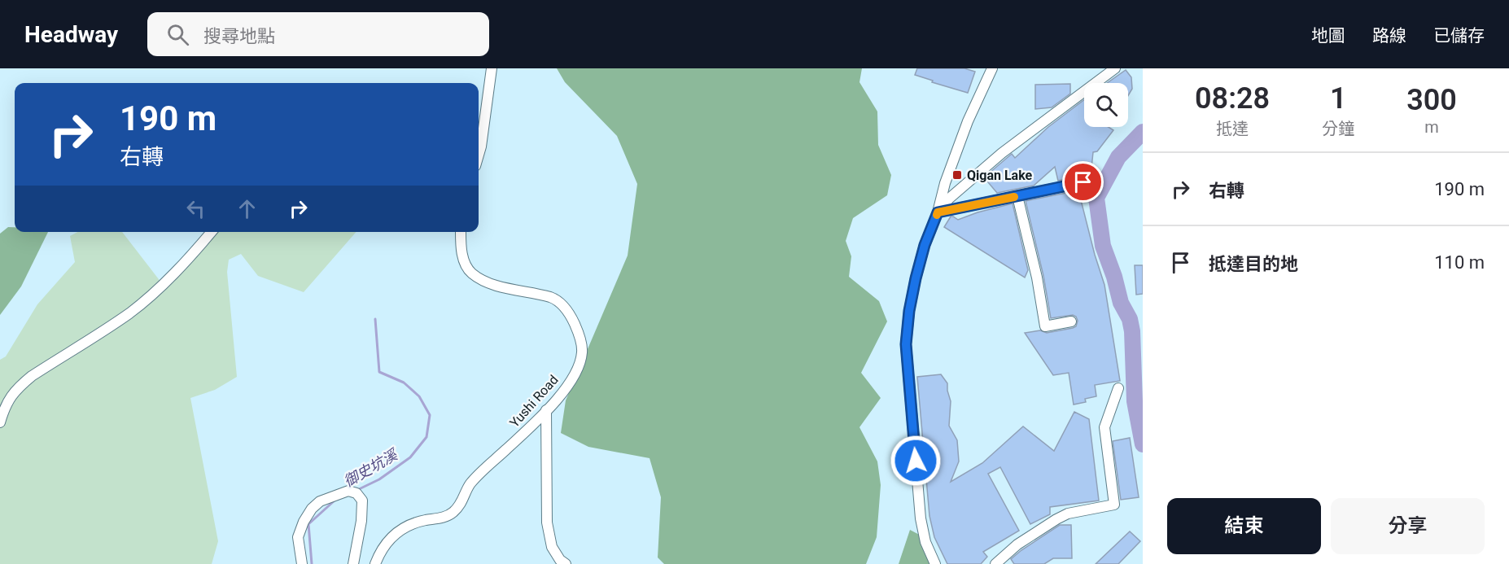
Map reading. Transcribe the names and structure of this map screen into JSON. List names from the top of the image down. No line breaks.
{"streets":{"street":["Yushi Road"]},"water":["御史坑溪"],"places":{"transit":["Qigan Lake"]},"page":{"header":"Headway","search":"搜尋地點","nav":["地圖","路線","已儲存"],"eta":["08:28","抵達","1","分鐘","300","m"],"turn":["190 m","右轉"],"list":[{"name":"右轉","value":"190 m"},{"name":"抵達目的地","value":"110 m"}],"buttons":["結束","分享"]}}
